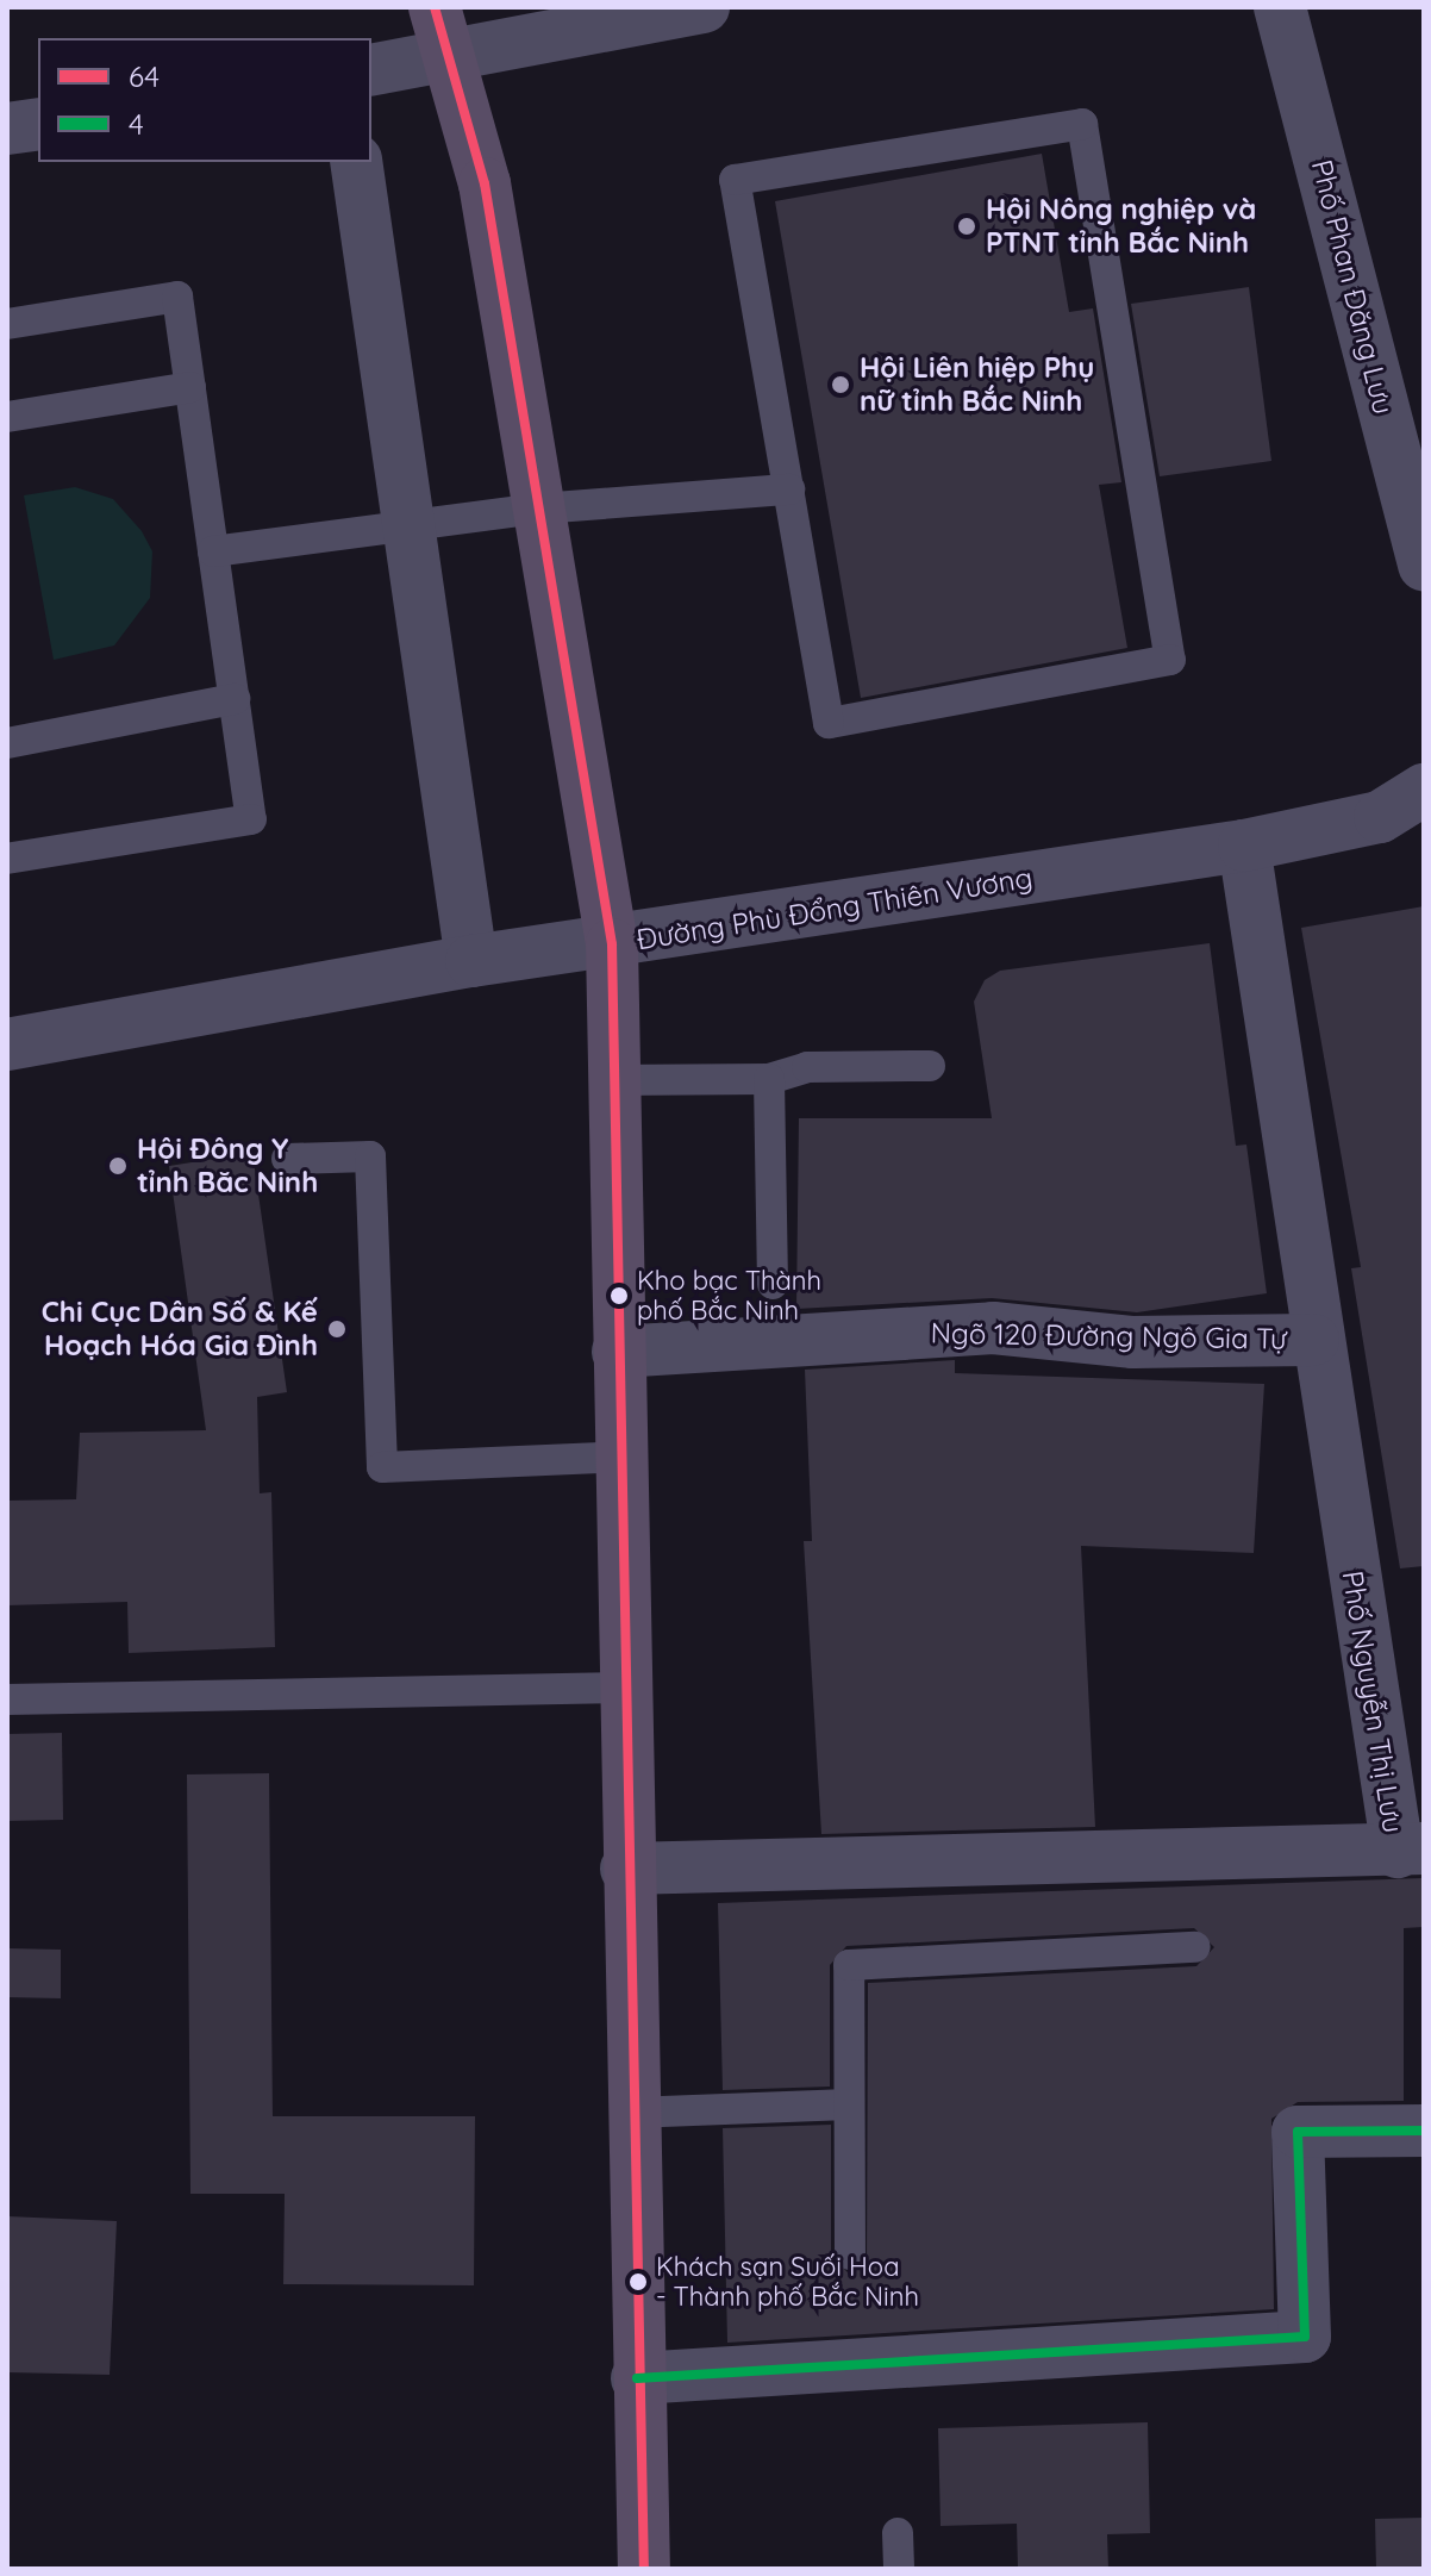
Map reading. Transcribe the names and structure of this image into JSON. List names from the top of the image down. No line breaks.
{"streets":{"street":["Phố Phan Đăng Lưu","Đường Phù Đổng Thiên Vương","Ngõ 120 Đường Ngô Gia Tự","Phố Nguyễn Thị Lưu"]},"crossings":[["Đường Phù Đổng Thiên Vương","Phố Nguyễn Thị Lưu"],["Ngõ 120 Đường Ngô Gia Tự","Phố Nguyễn Thị Lưu"]],"places":["Hội Nông nghiệp và PTNT tỉnh Bắc Ninh","Hội Liên hiệp Phụ nữ tỉnh Bắc Ninh","Hội Đông Y tỉnh Băc Ninh","Kho bạc Thành phố Bắc Ninh","Chi Cục Dân Số & Kế Hoạch Hóa Gia Đình","Khách sạn Suối Hoa - Thành phố Bắc Ninh"],"lines":["transit line 64","transit line 4"],"legend":["64","4"]}
